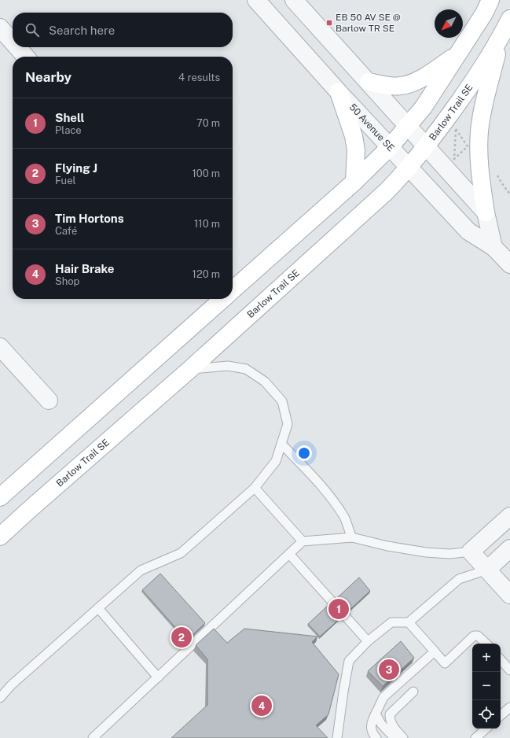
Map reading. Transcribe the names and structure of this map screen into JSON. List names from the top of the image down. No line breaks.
{"streets":{"main road":["Barlow Trail SE"],"street":["50 Avenue SE"]},"crossings":[["Barlow Trail SE","50 Avenue SE"]],"places":{"transit":["EB 50 AV SE @ Barlow TR SE"]},"north":"bottom left","page":{"search":"Search here","heading":["Nearby","4 results"],"list":[{"mark":"1","name":"Shell","note":"Place","value":"70 m"},{"mark":"2","name":"Flying J","note":"Fuel","value":"100 m"},{"mark":"3","name":"Tim Hortons","note":"Café","value":"110 m"},{"mark":"4","name":"Hair Brake","note":"Shop","value":"120 m"}],"pins":["1","2","3","4"],"map_buttons":["+","−"]}}
